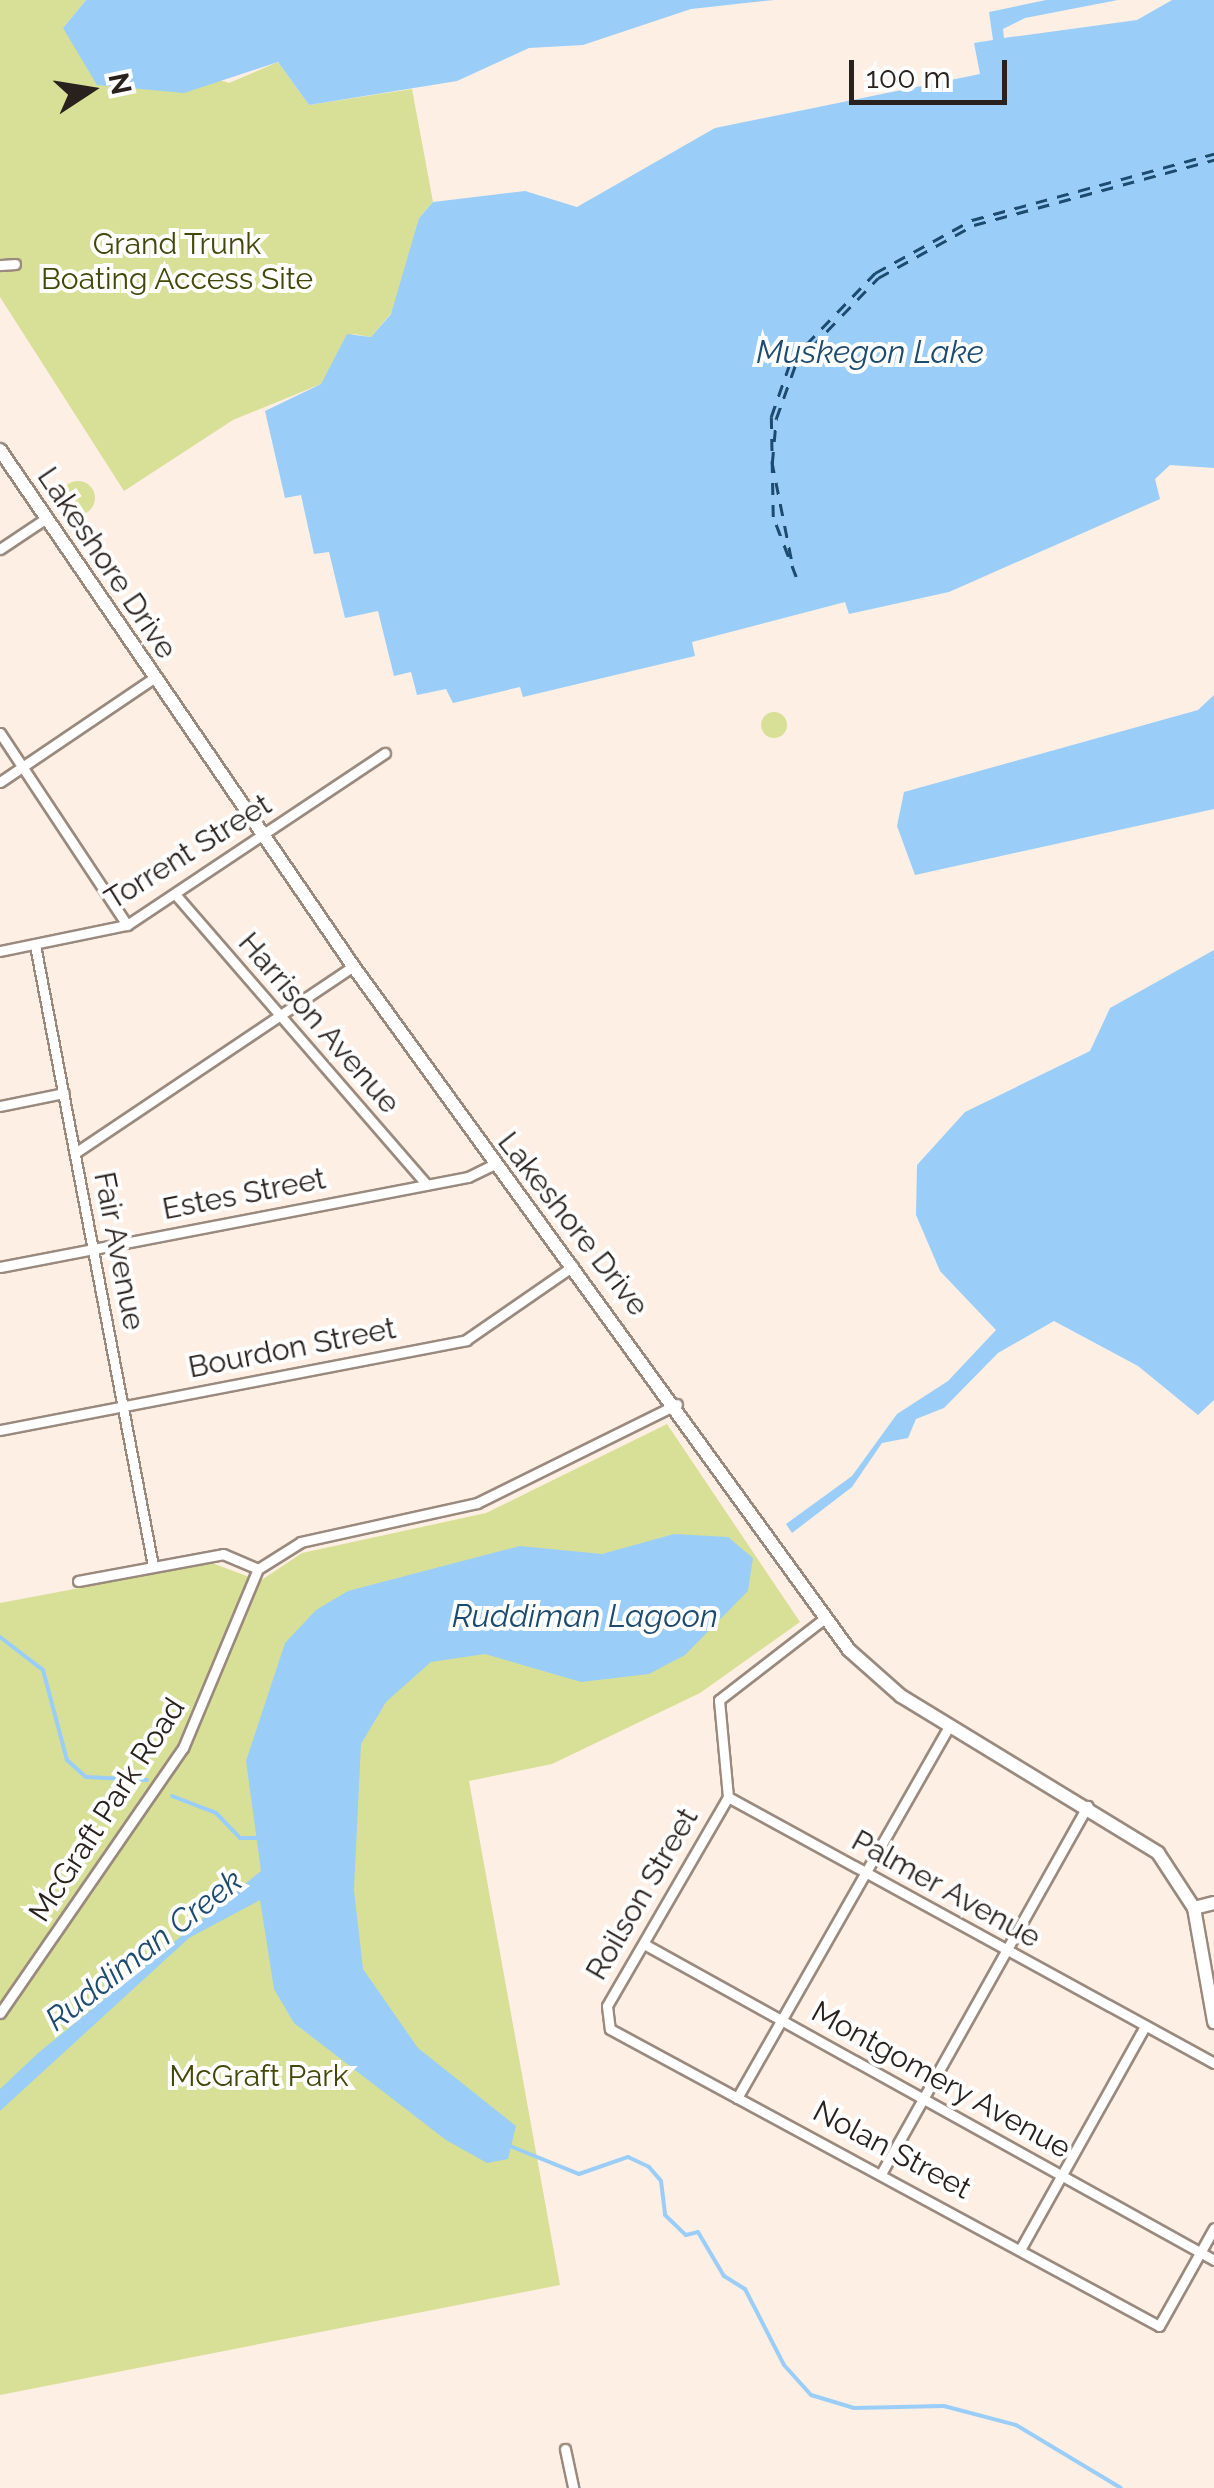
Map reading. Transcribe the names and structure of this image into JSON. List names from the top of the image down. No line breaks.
{"streets":{"main road":["Lakeshore Drive"],"street":["Torrent Street","Harrison Avenue","Estes Street","Fair Avenue","Bourdon Street","McGraft Park Road","Palmer Avenue","Roilson Street","Montgomery Avenue","Nolan Street"]},"crossings":[["Lakeshore Drive","Torrent Street"],["Lakeshore Drive","Estes Street"],["Lakeshore Drive","Bourdon Street"],["Torrent Street","Harrison Avenue"],["Torrent Street","Fair Avenue"],["Harrison Avenue","Estes Street"],["Estes Street","Fair Avenue"],["Fair Avenue","Bourdon Street"],["Palmer Avenue","Roilson Street"],["Roilson Street","Montgomery Avenue"],["Roilson Street","Nolan Street"],["Montgomery Avenue","Nolan Street"]],"water":["Muskegon Lake","Ruddiman Lagoon","Ruddiman Creek"],"parks":["Grand Trunk Boating Access Site","McGraft Park"],"scale_bar":"100 m","north":"right"}
